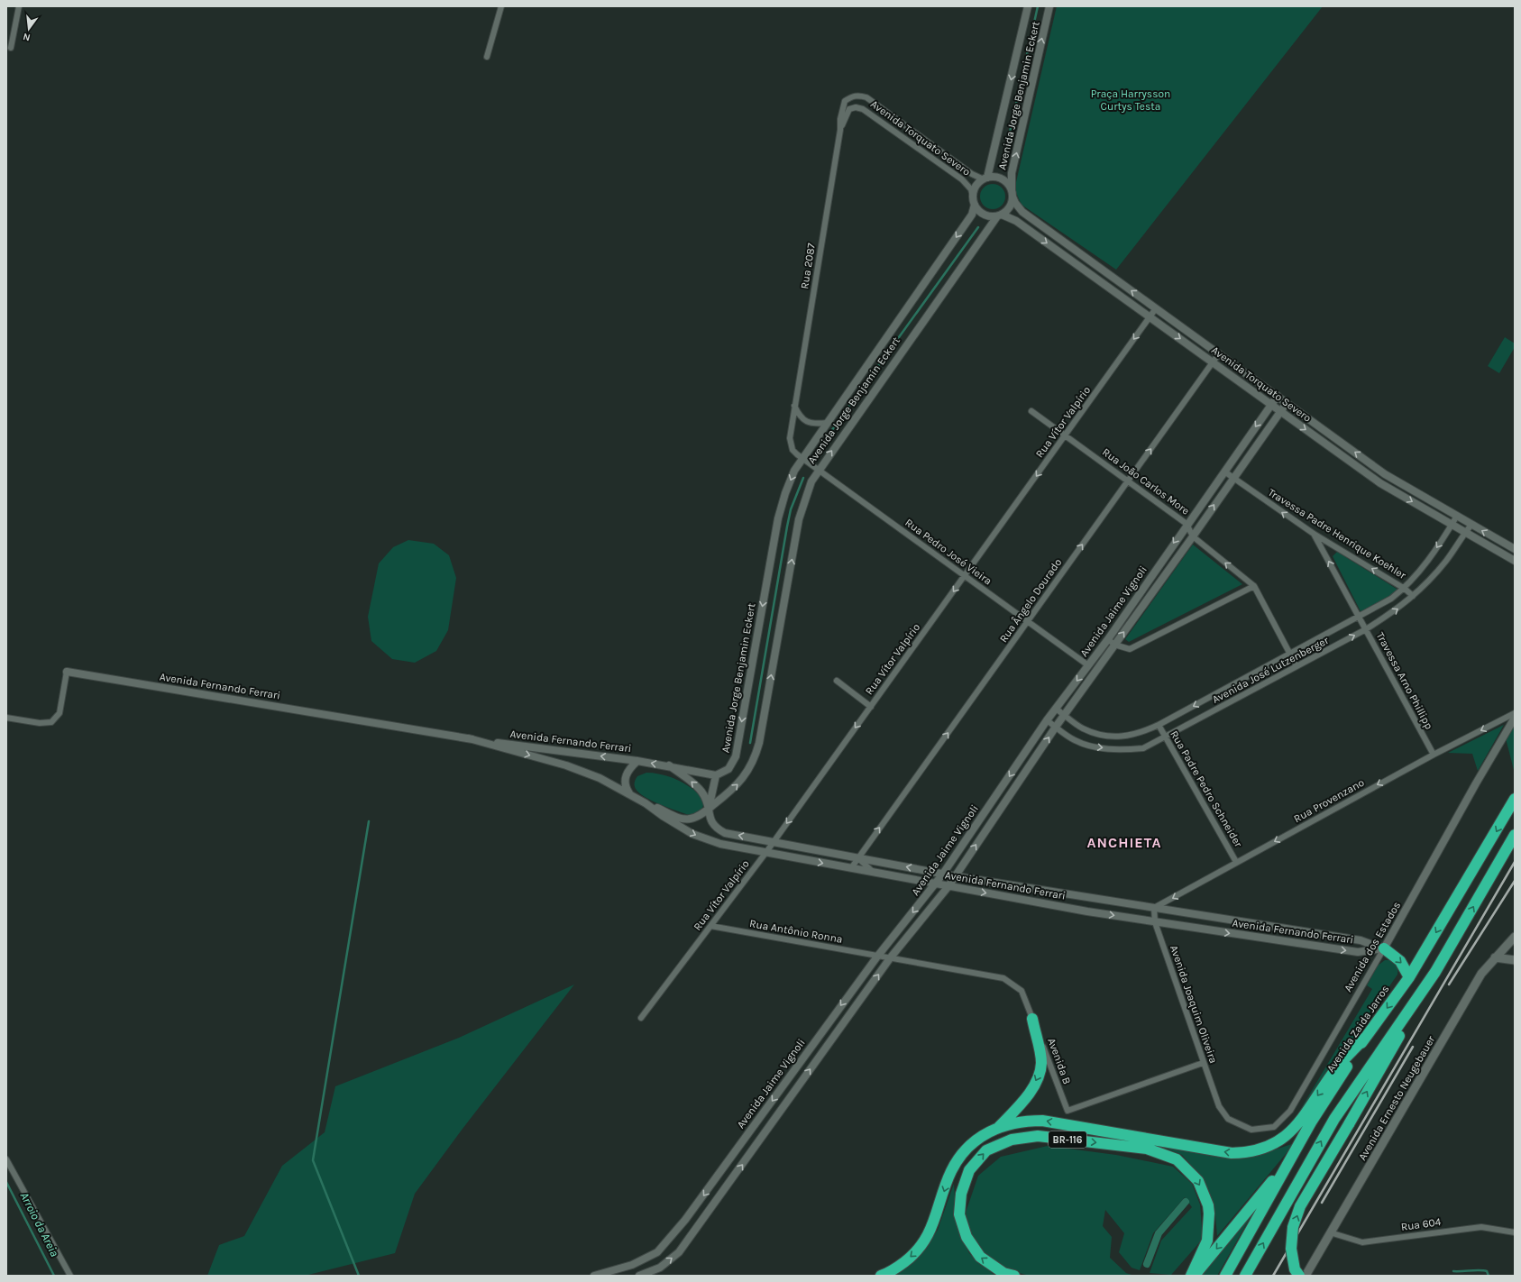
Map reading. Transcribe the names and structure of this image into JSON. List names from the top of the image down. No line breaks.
{"streets":{"highway":["Avenida Zaida Jarros","BR-116"],"main road":["Avenida Ernesto Neugebauer"],"street":["Avenida Jorge Benjamin Eckert","Avenida Torquato Severo","Rua 2087","Rua Vítor Valpírio","Rua João Carlos More","Travessa Padre Henrique Koehler","Rua Pedro José Vieira","Rua Ângelo Dourado","Avenida Jaime Vignoli","Avenida José Lutzenberger","Travessa Arno Phillipp","Avenida Fernando Ferrari","Rua Padre Pedro Schneider","Rua Provenzano","Rua Antônio Ronna","Avenida dos Estados","Avenida Joaquim Oliveira","Avenida B","Rua 604"]},"crossings":[["Avenida Jorge Benjamin Eckert","Avenida Torquato Severo"],["Avenida Jorge Benjamin Eckert","Rua 2087"],["Avenida Jorge Benjamin Eckert","Rua Pedro José Vieira"],["Avenida Jorge Benjamin Eckert","Avenida Fernando Ferrari"],["Avenida Torquato Severo","Rua 2087"],["Avenida Torquato Severo","Rua Vítor Valpírio"],["Avenida Torquato Severo","Rua Ângelo Dourado"],["Avenida Torquato Severo","Avenida Jaime Vignoli"],["Avenida Torquato Severo","Avenida José Lutzenberger"],["Rua 2087","Rua Pedro José Vieira"],["Rua Vítor Valpírio","Rua João Carlos More"],["Rua Vítor Valpírio","Rua Pedro José Vieira"],["Rua Vítor Valpírio","Avenida Fernando Ferrari"],["Rua Vítor Valpírio","Rua Antônio Ronna"],["Rua João Carlos More","Rua Ângelo Dourado"],["Rua João Carlos More","Avenida Jaime Vignoli"],["Rua João Carlos More","Avenida José Lutzenberger"],["Travessa Padre Henrique Koehler","Avenida Jaime Vignoli"],["Travessa Padre Henrique Koehler","Avenida José Lutzenberger"],["Travessa Padre Henrique Koehler","Travessa Arno Phillipp"],["Rua Pedro José Vieira","Rua Ângelo Dourado"],["Rua Pedro José Vieira","Avenida Jaime Vignoli"],["Rua Ângelo Dourado","Avenida Fernando Ferrari"],["Avenida Jaime Vignoli","Avenida José Lutzenberger"],["Avenida Jaime Vignoli","Avenida Fernando Ferrari"],["Avenida Jaime Vignoli","Rua Antônio Ronna"],["Avenida Jaime Vignoli","Avenida B"],["Avenida José Lutzenberger","Travessa Arno Phillipp"],["Avenida José Lutzenberger","Rua Padre Pedro Schneider"],["Travessa Arno Phillipp","Rua Provenzano"],["Avenida Fernando Ferrari","Rua Provenzano"],["Avenida Fernando Ferrari","Avenida dos Estados"],["Avenida Fernando Ferrari","Avenida Joaquim Oliveira"],["Rua Padre Pedro Schneider","Rua Provenzano"],["Rua Provenzano","Avenida Joaquim Oliveira"],["Rua Antônio Ronna","Avenida B"],["Avenida dos Estados","Avenida Joaquim Oliveira"],["Avenida Joaquim Oliveira","Avenida B"],["Avenida Ernesto Neugebauer","Rua 604"]],"one_way":["Rua Vítor Valpírio","Travessa Padre Henrique Koehler","Rua Ângelo Dourado","Travessa Arno Phillipp","Rua Provenzano"],"districts":["ANCHIETA"],"water":["Arroio da Areia"],"parks":["Praça Harrysson Curtys Testa"],"north":"bottom"}
